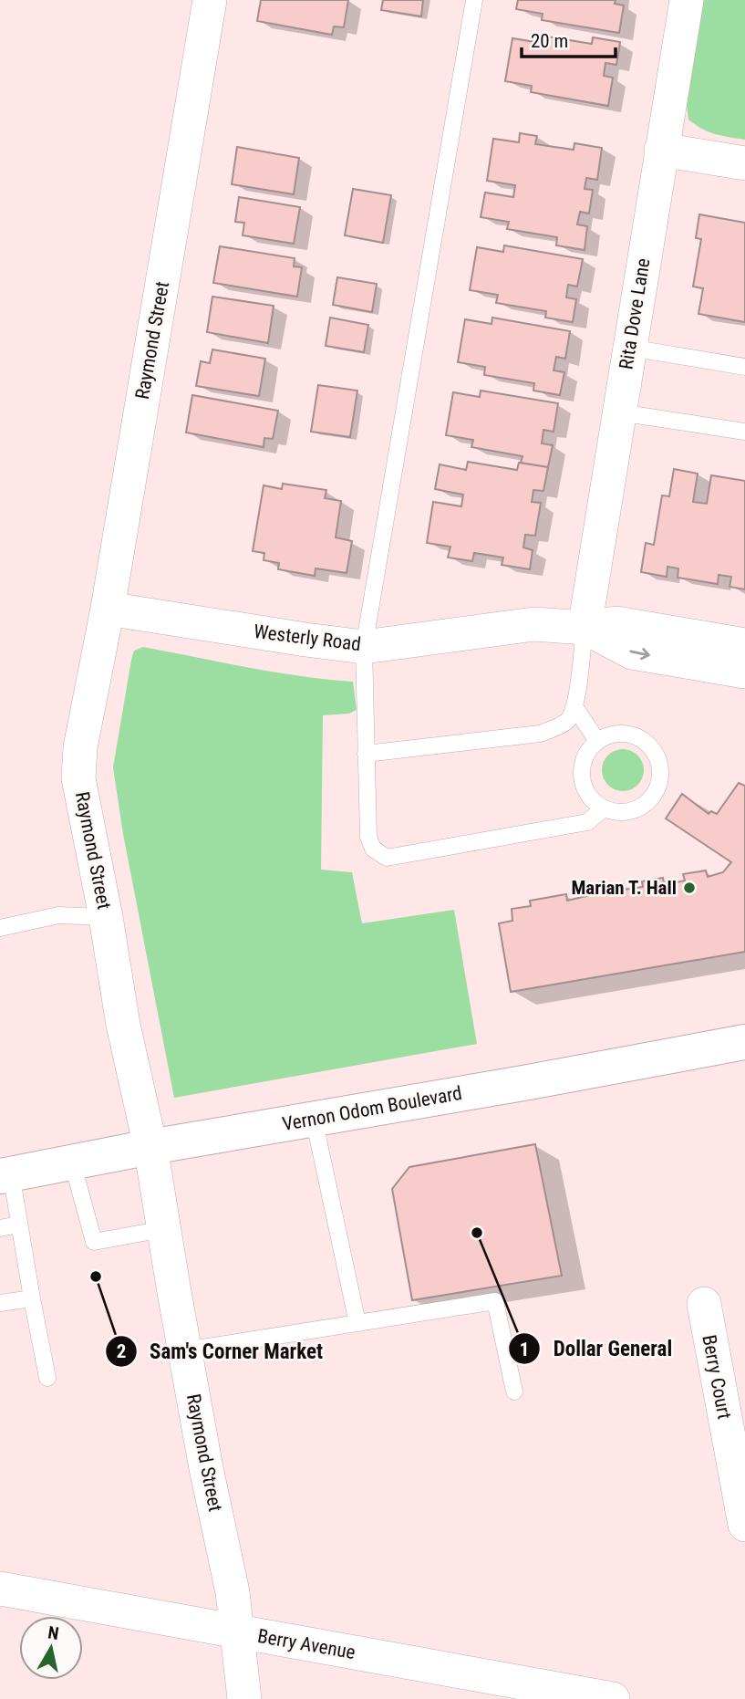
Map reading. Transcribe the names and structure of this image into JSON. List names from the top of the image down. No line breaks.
{"streets":{"main road":["Vernon Odom Boulevard"],"street":["Rita Dove Lane","Raymond Street","Westerly Road","Berry Court","Berry Avenue"]},"crossings":[["Rita Dove Lane","Westerly Road"],["Raymond Street","Westerly Road"],["Raymond Street","Vernon Odom Boulevard"],["Raymond Street","Berry Avenue"]],"places":["Marian T. Hall","Dollar General","Sam's Corner Market"],"scale_bar":"20 m","north":"top"}
